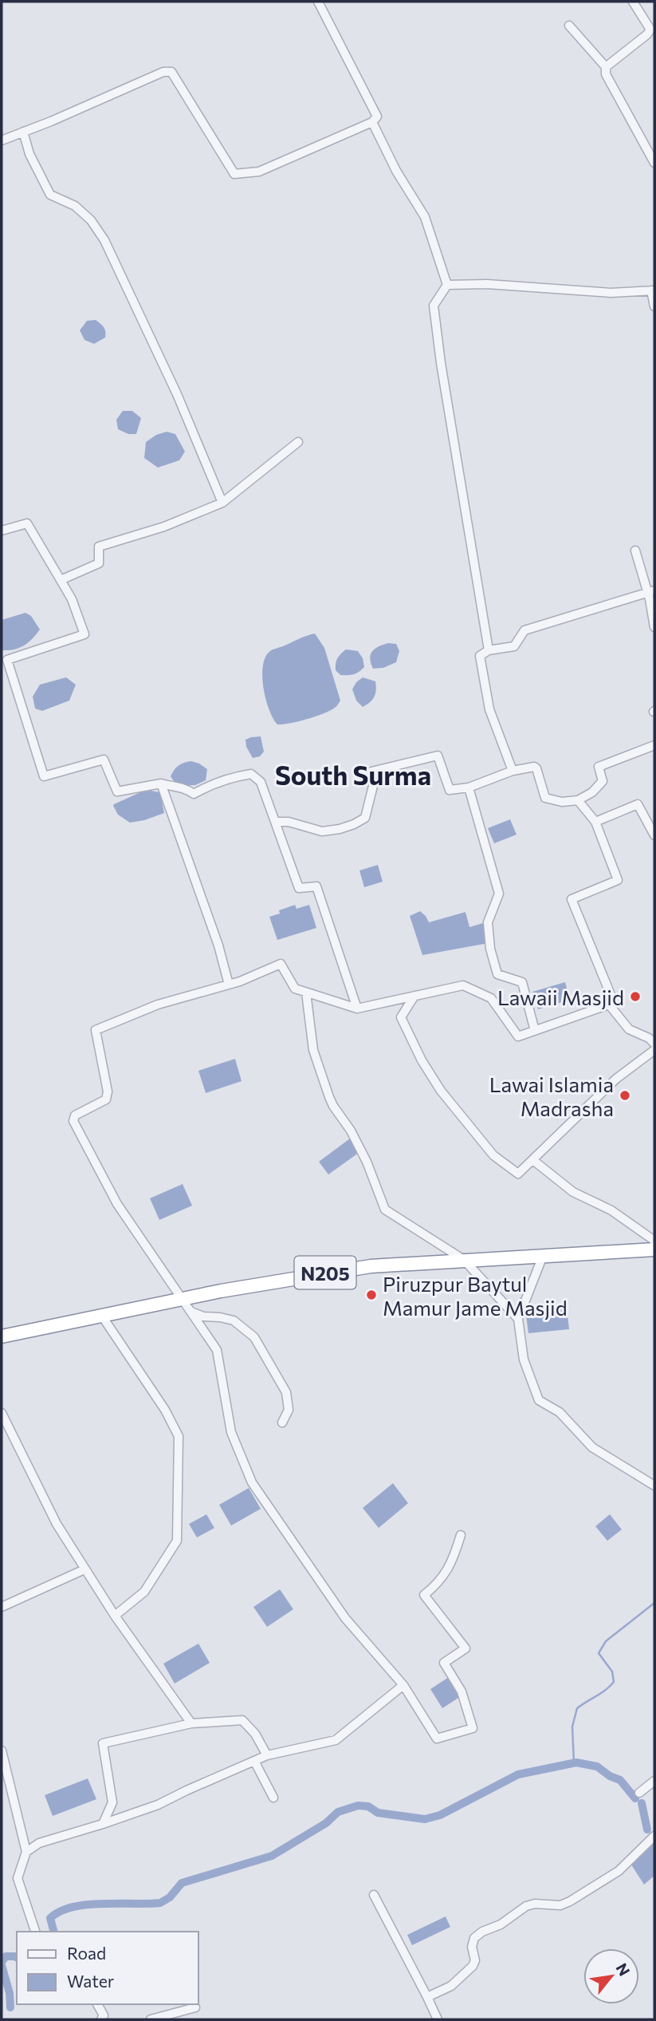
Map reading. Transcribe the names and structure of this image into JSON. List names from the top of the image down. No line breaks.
{"streets":{"highway":["N205"]},"districts":["South Surma"],"places":["Lawaii Masjid","Lawai Islamia Madrasha","Piruzpur Baytul Mamur Jame Masjid"],"legend":["Road","Water"],"north":"top right"}
